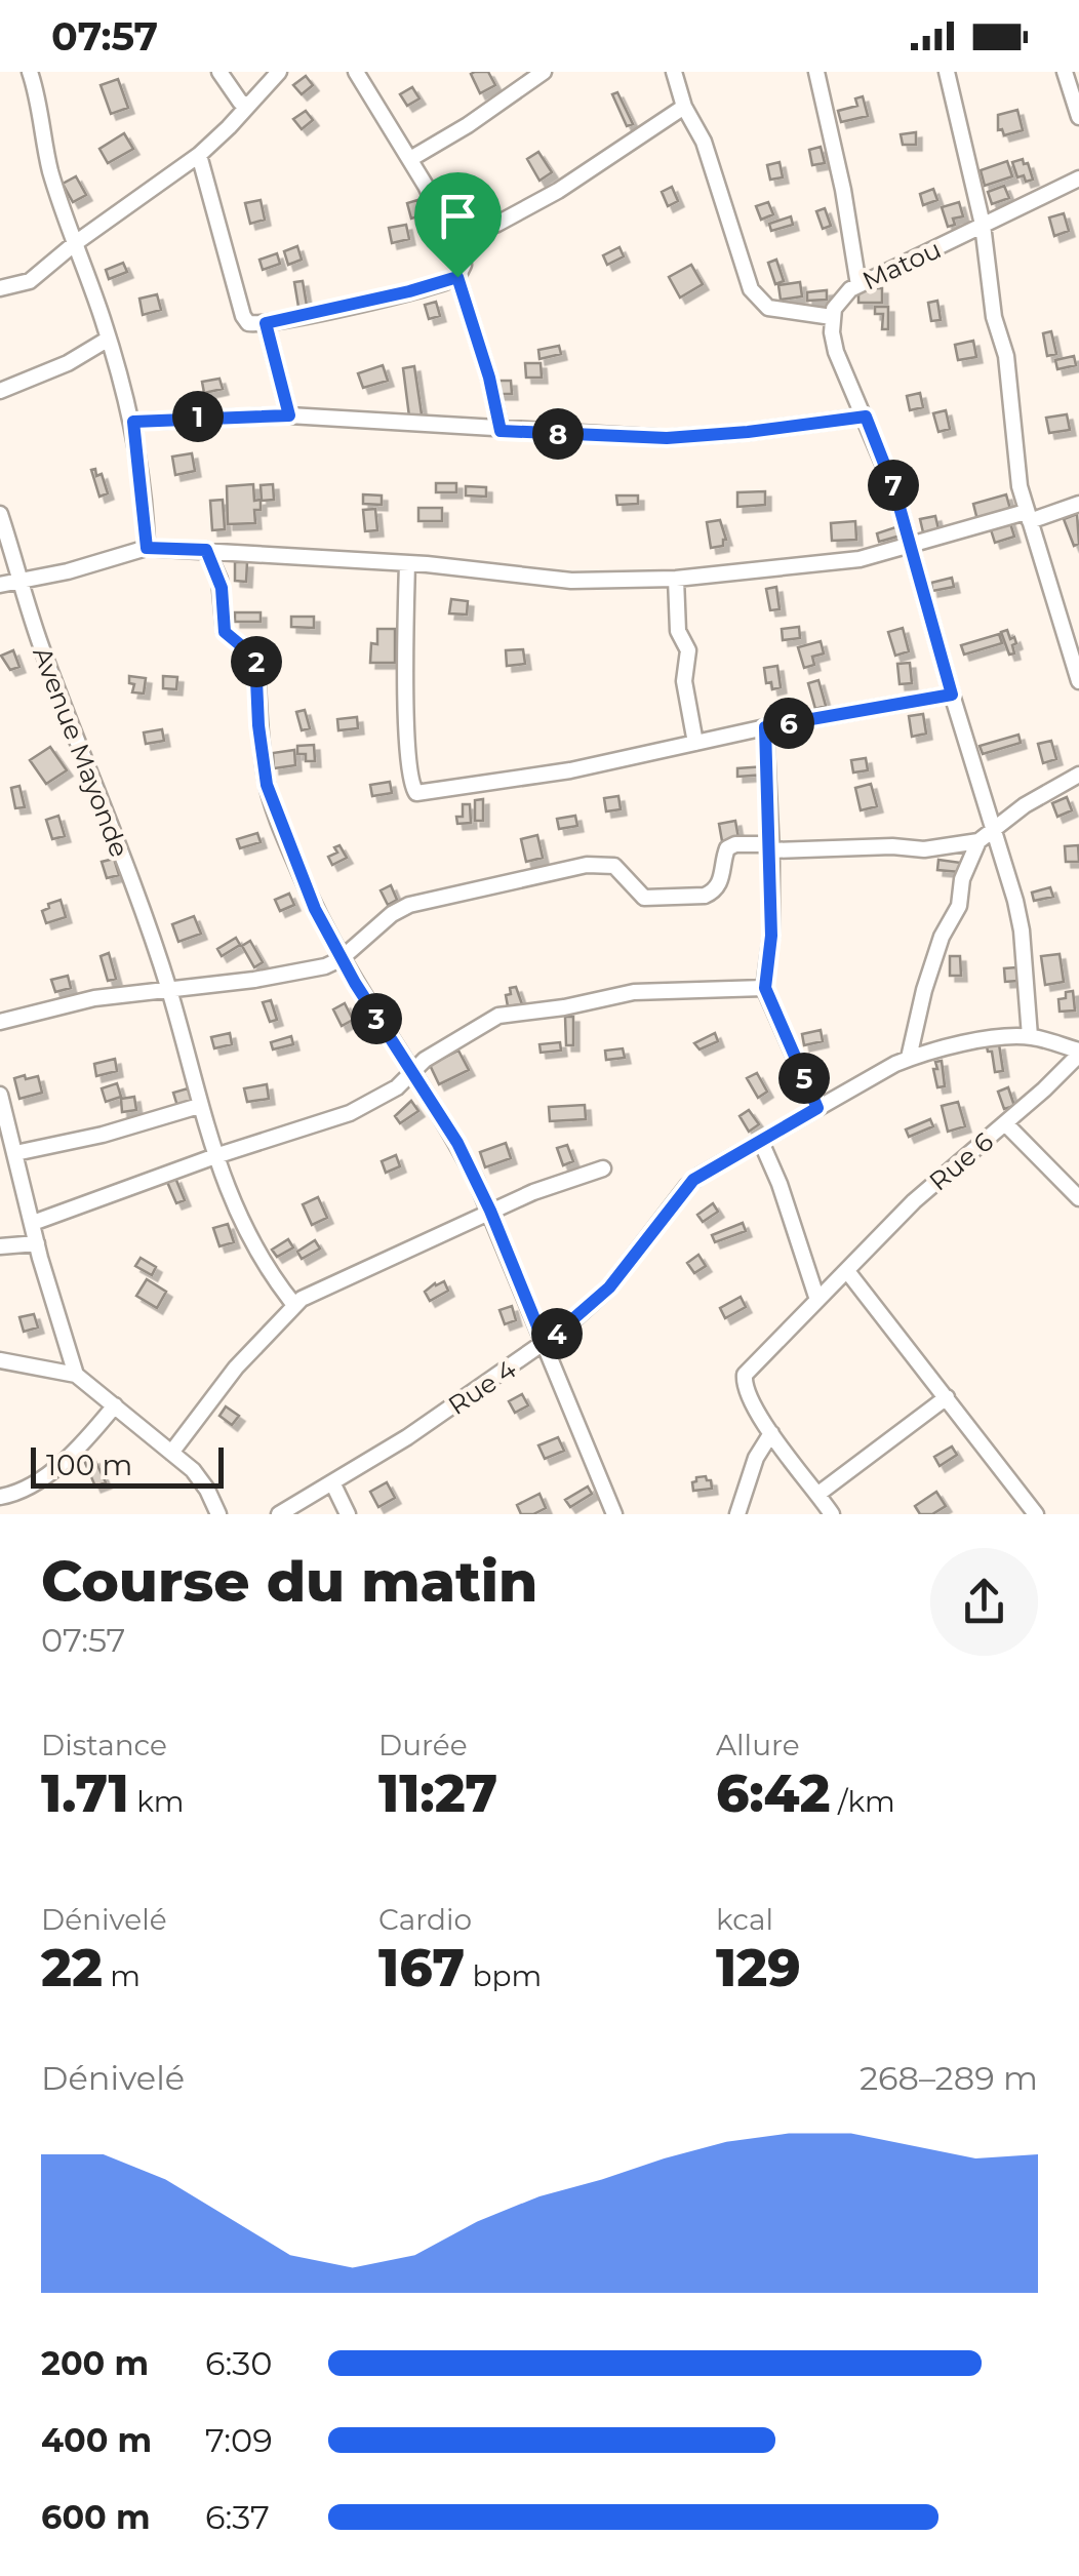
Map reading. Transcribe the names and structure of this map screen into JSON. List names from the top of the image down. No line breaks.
{"streets":{"street":["Matou","Avenue Mayonde","Rue 6","Rue 4"]},"scale_bar":"100 m","page":{"status":"07:57","pins":["1","8","7","2","6","3","5","4"],"scale":"100 m","heading":["Course du matin","07:57"],"stats":[["Distance","1.71 km"],["Durée","11:27"],["Allure","6:42 /km"],["Dénivelé","22 m"],["Cardio","167 bpm"],["kcal","129"]],"chart":["Dénivelé","268–289 m"],"list":[{"name":"200 m","note":"6:30"},{"name":"400 m","note":"7:09"},{"name":"600 m","note":"6:37"}]}}
